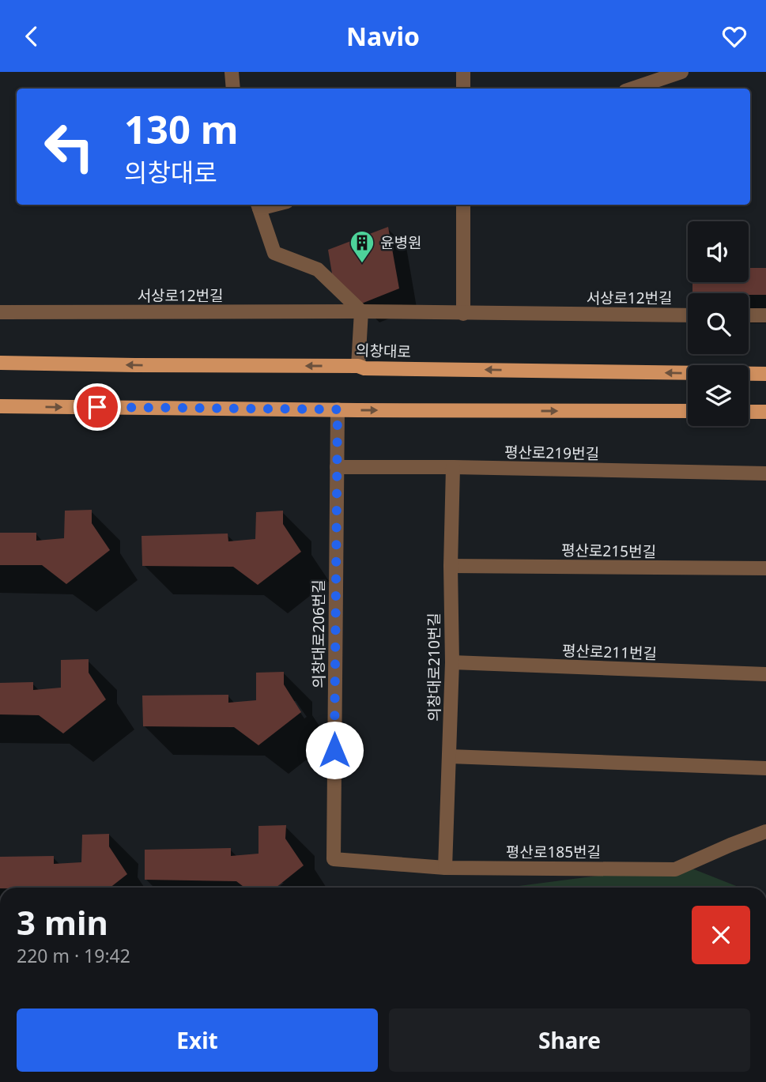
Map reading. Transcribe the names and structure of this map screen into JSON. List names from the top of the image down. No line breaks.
{"streets":{"main road":["의창대로"],"street":["서상로12번길","평산로219번길","평산로215번길","의창대로206번길","평산로211번길","의창대로210번길","평산로185번길"]},"crossings":[["평산로219번길","의창대로206번길"],["평산로219번길","의창대로210번길"],["평산로215번길","의창대로210번길"],["의창대로206번길","평산로185번길"],["평산로211번길","의창대로210번길"],["의창대로210번길","평산로185번길"]],"places":{"building":["윤병원"]},"page":{"header":"Navio","turn":["130 m","의창대로"],"heading":["3 min","220 m · 19:42"],"buttons":["Exit","Share"]}}
